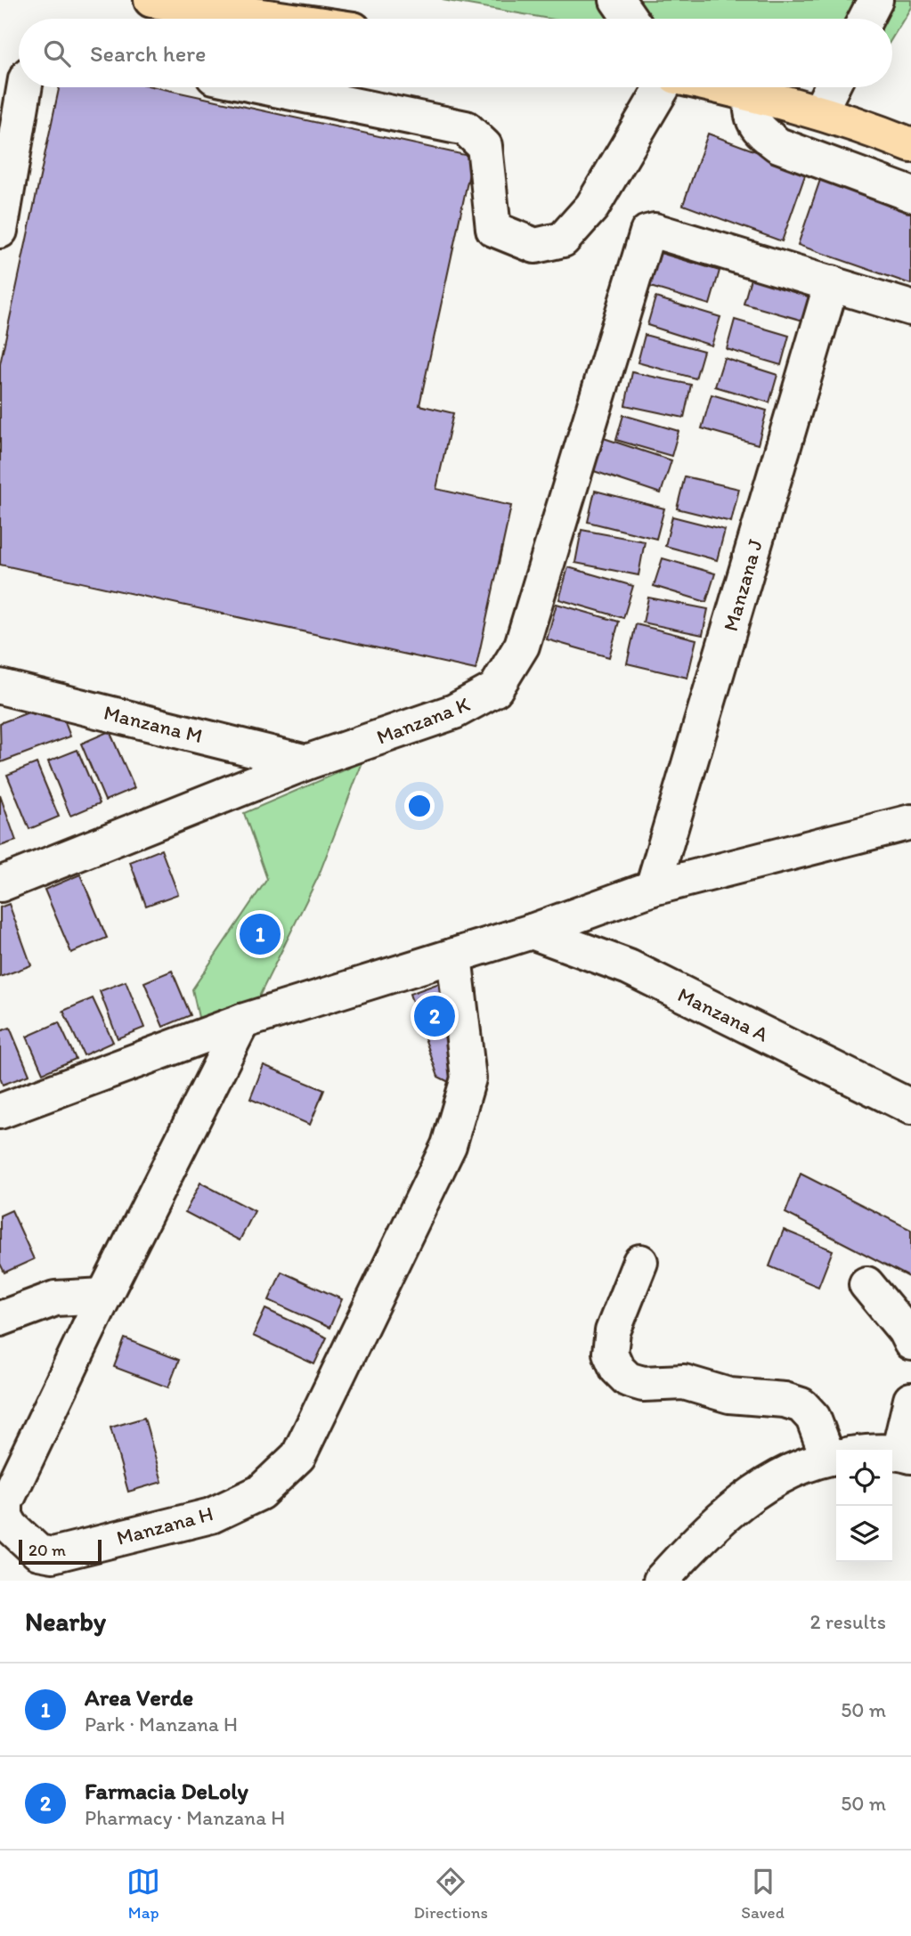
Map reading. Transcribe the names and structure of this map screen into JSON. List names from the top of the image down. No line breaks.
{"streets":{"street":["Manzana J","Manzana K","Manzana M","Manzana A","Manzana H"]},"crossings":[["Manzana J","Manzana K"],["Manzana K","Manzana M"]],"scale_bar":"20 m","page":{"search":"Search here","pins":["1","2"],"scale":"20 m","heading":["Nearby","2 results"],"list":[{"mark":"1","name":"Area Verde","note":"Park · Manzana H","value":"50 m"},{"mark":"2","name":"Farmacia DeLoly","note":"Pharmacy · Manzana H","value":"50 m"}],"nav":["Map","Directions","Saved"]}}
